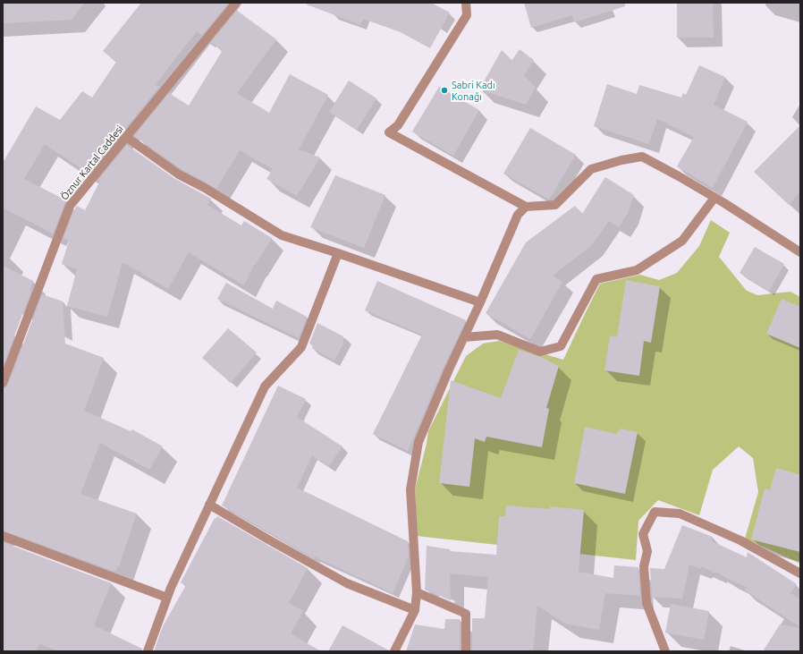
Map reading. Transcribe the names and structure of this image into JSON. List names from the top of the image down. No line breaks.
{"streets":{"street":["Öznur Kartal Caddesi"]},"places":["Sabri Kadı Konağı"]}
